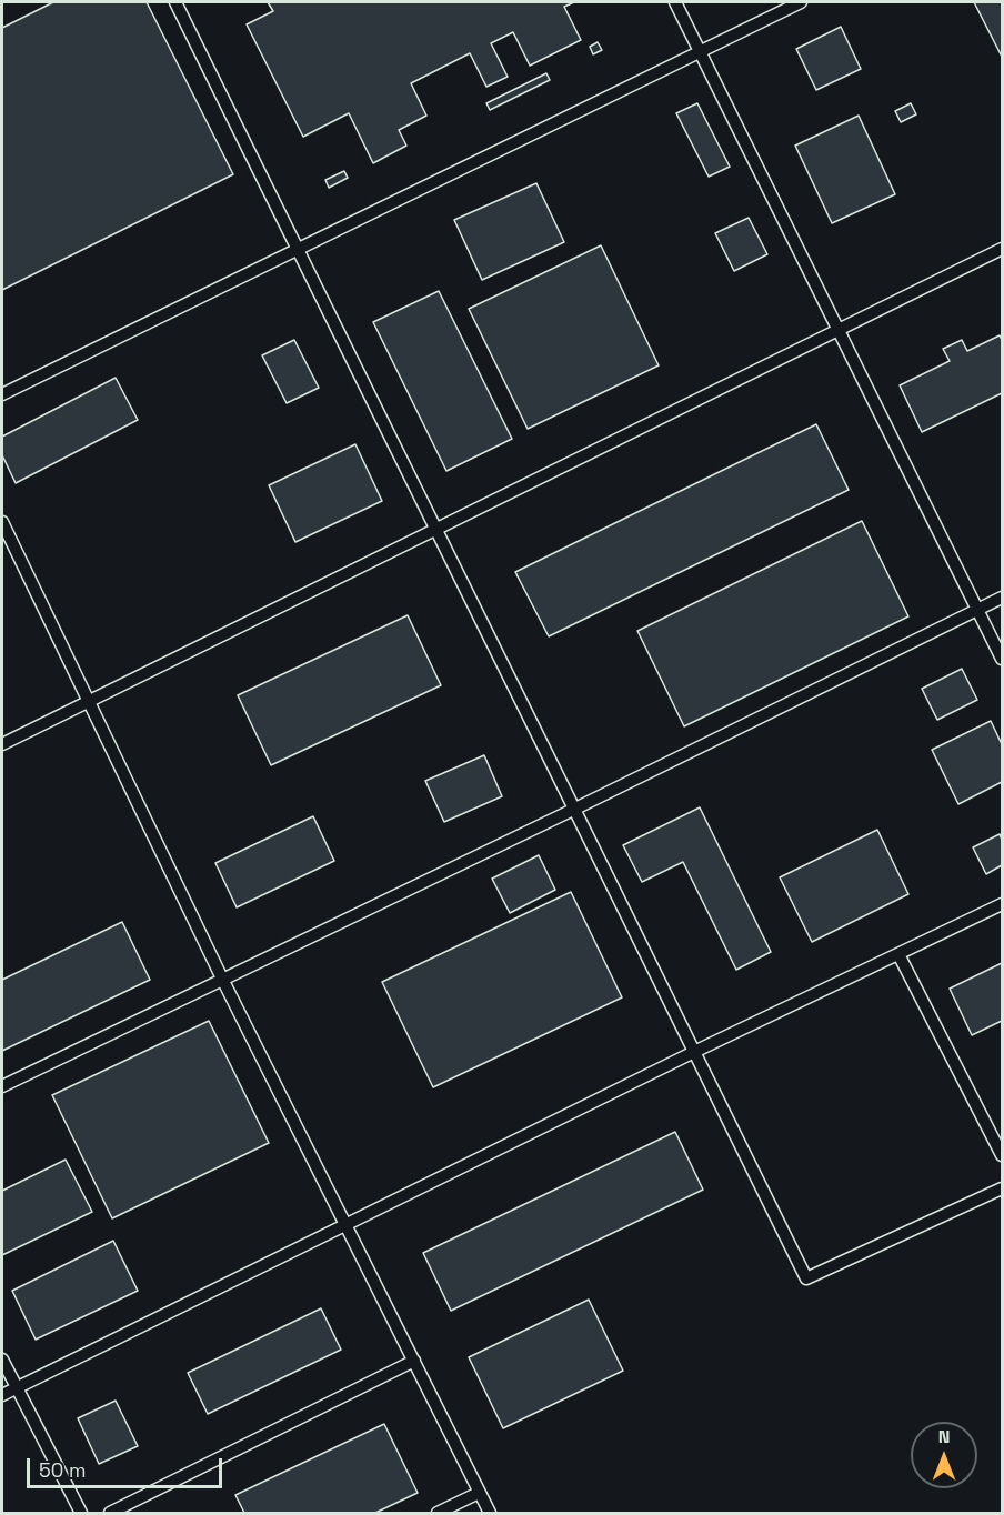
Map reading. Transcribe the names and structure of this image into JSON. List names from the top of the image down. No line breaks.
{"scale_bar":"50 m","north":"top"}
